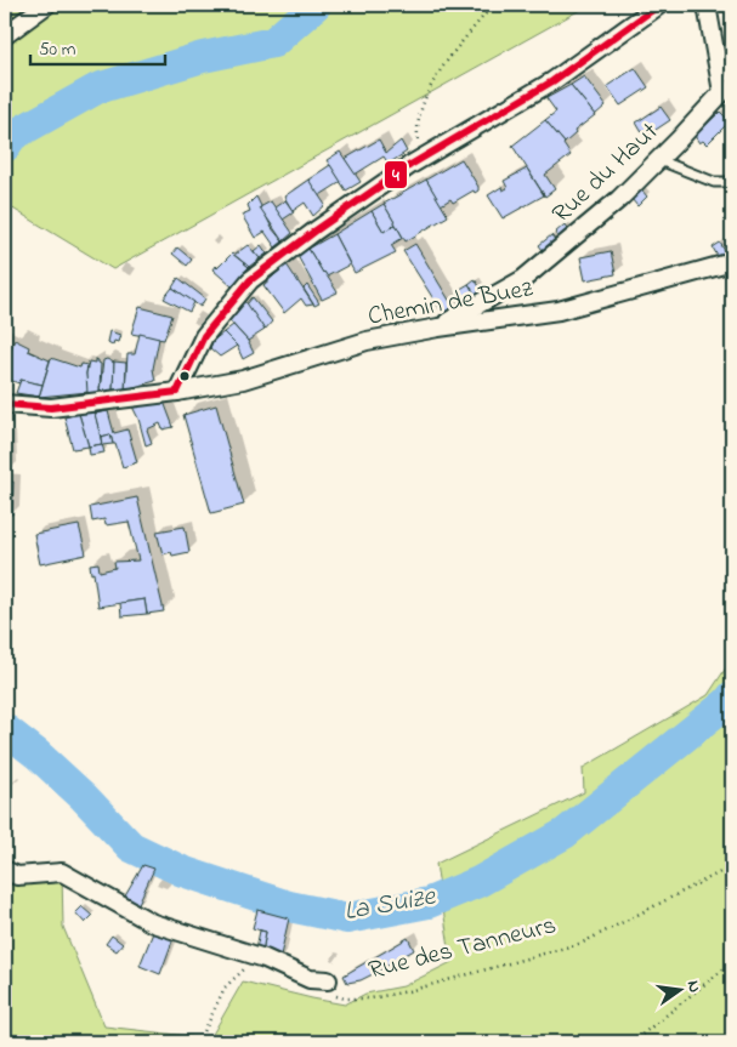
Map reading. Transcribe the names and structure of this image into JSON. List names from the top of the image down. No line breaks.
{"streets":{"street":["Rue du Haut","Chemin de Buez"],"path":["Rue des Tanneurs"]},"crossings":[["Rue du Haut","Chemin de Buez"]],"water":["La Suize"],"lines":["transit line 4"],"scale_bar":"50 m","north":"right"}
